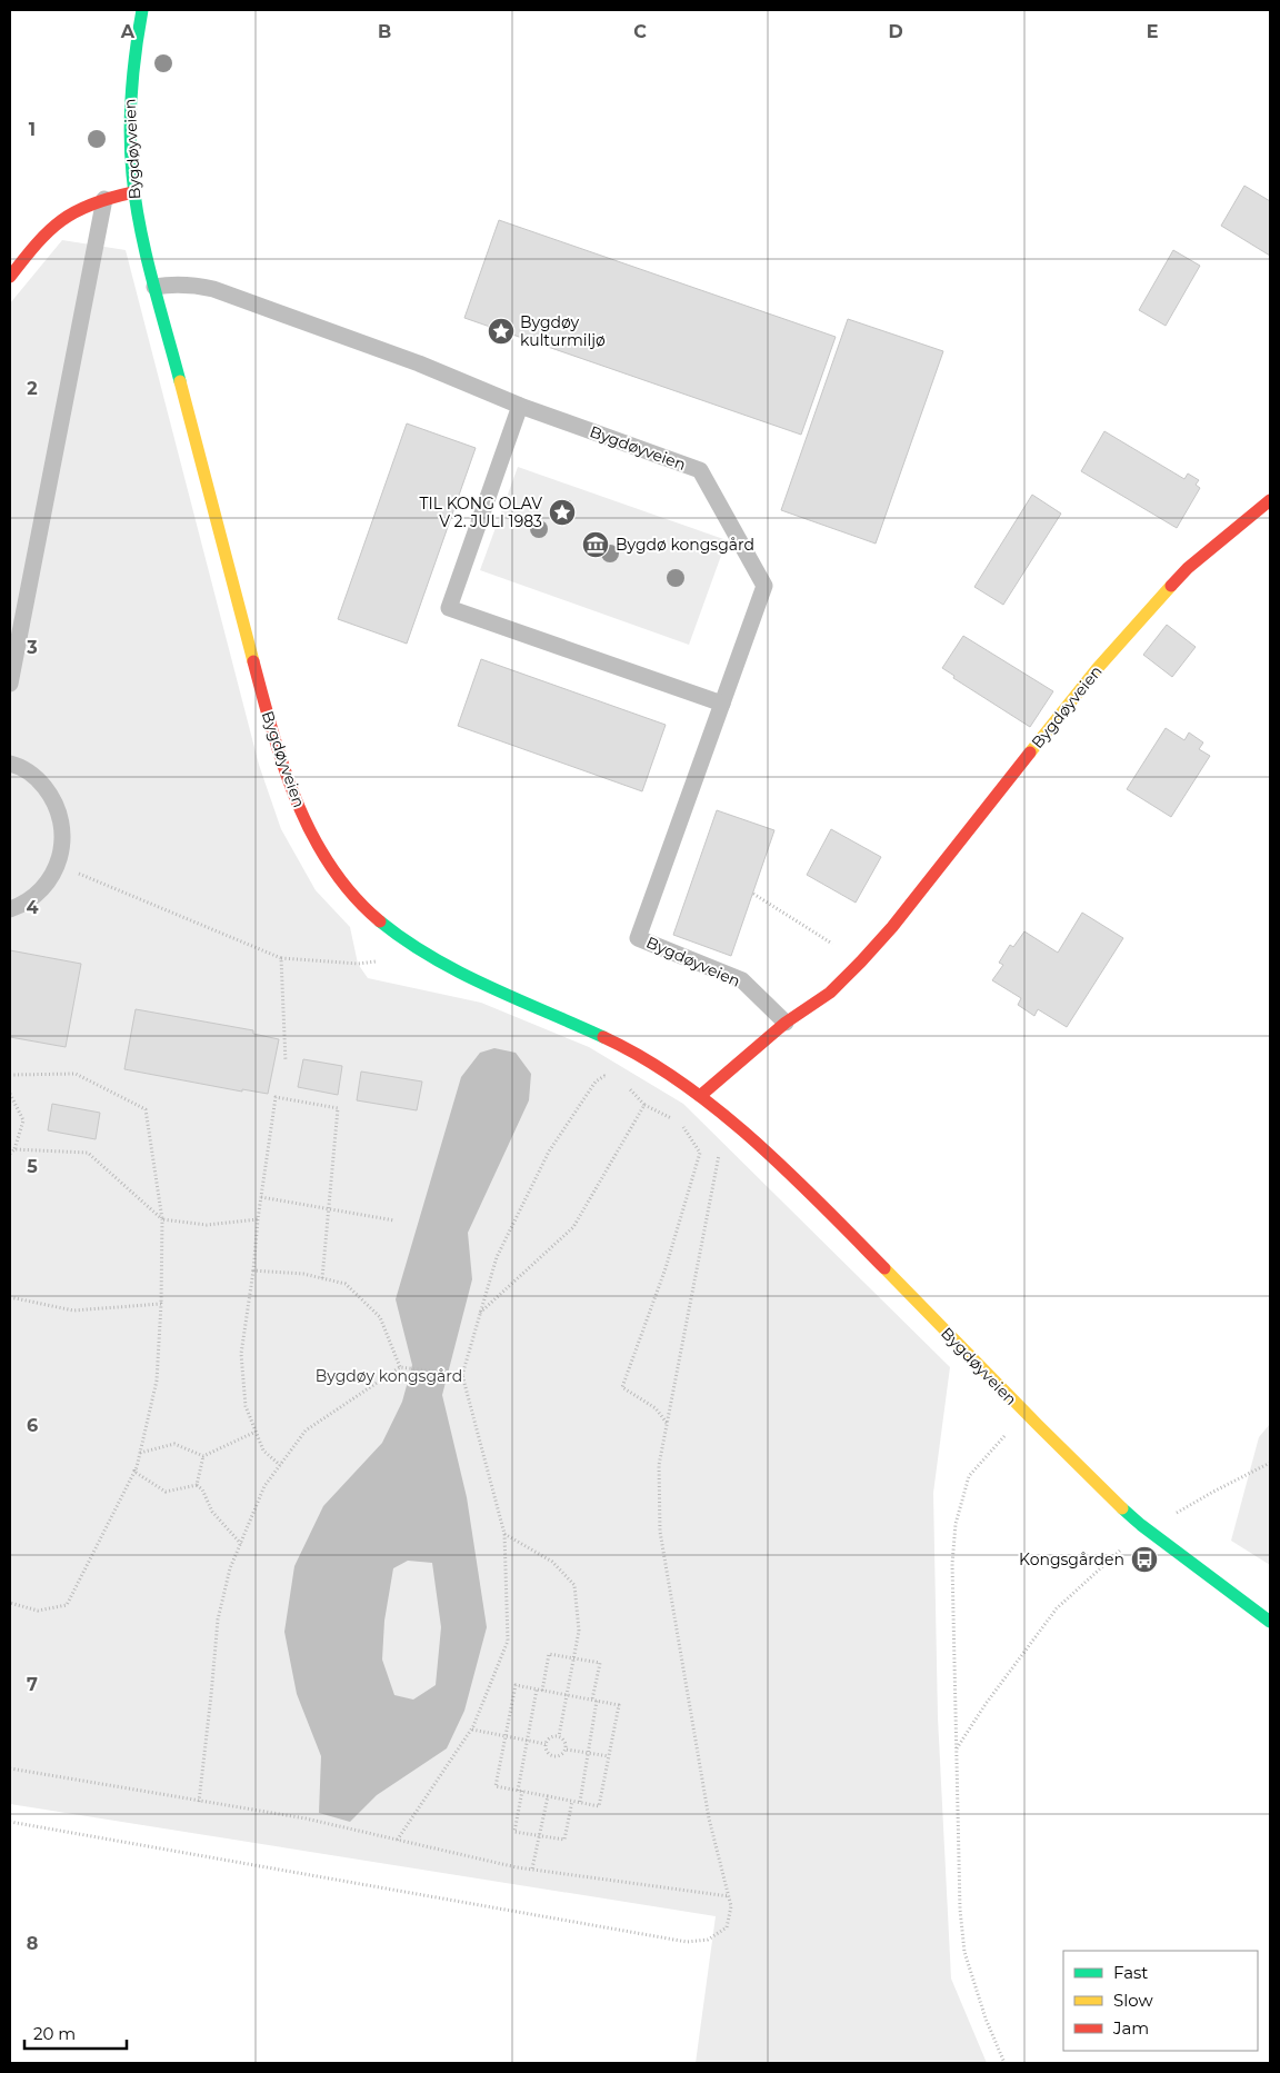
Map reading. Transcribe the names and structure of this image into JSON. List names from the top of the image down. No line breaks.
{"streets":{"street":["Bygdøyveien"]},"parks":["Bygdøy kongsgård"],"places":{"place":["Bygdøy kulturmiljø","TIL KONG OLAV V 2. JULI 1983"],"museum":["Bygdø kongsgård"],"bus stop":["Kongsgården"]},"legend":["Fast","Slow","Jam"],"scale_bar":"20 m","grid":{"columns":["A","B","C","D","E"],"rows":["1","2","3","4","5","6","7","8"]}}
